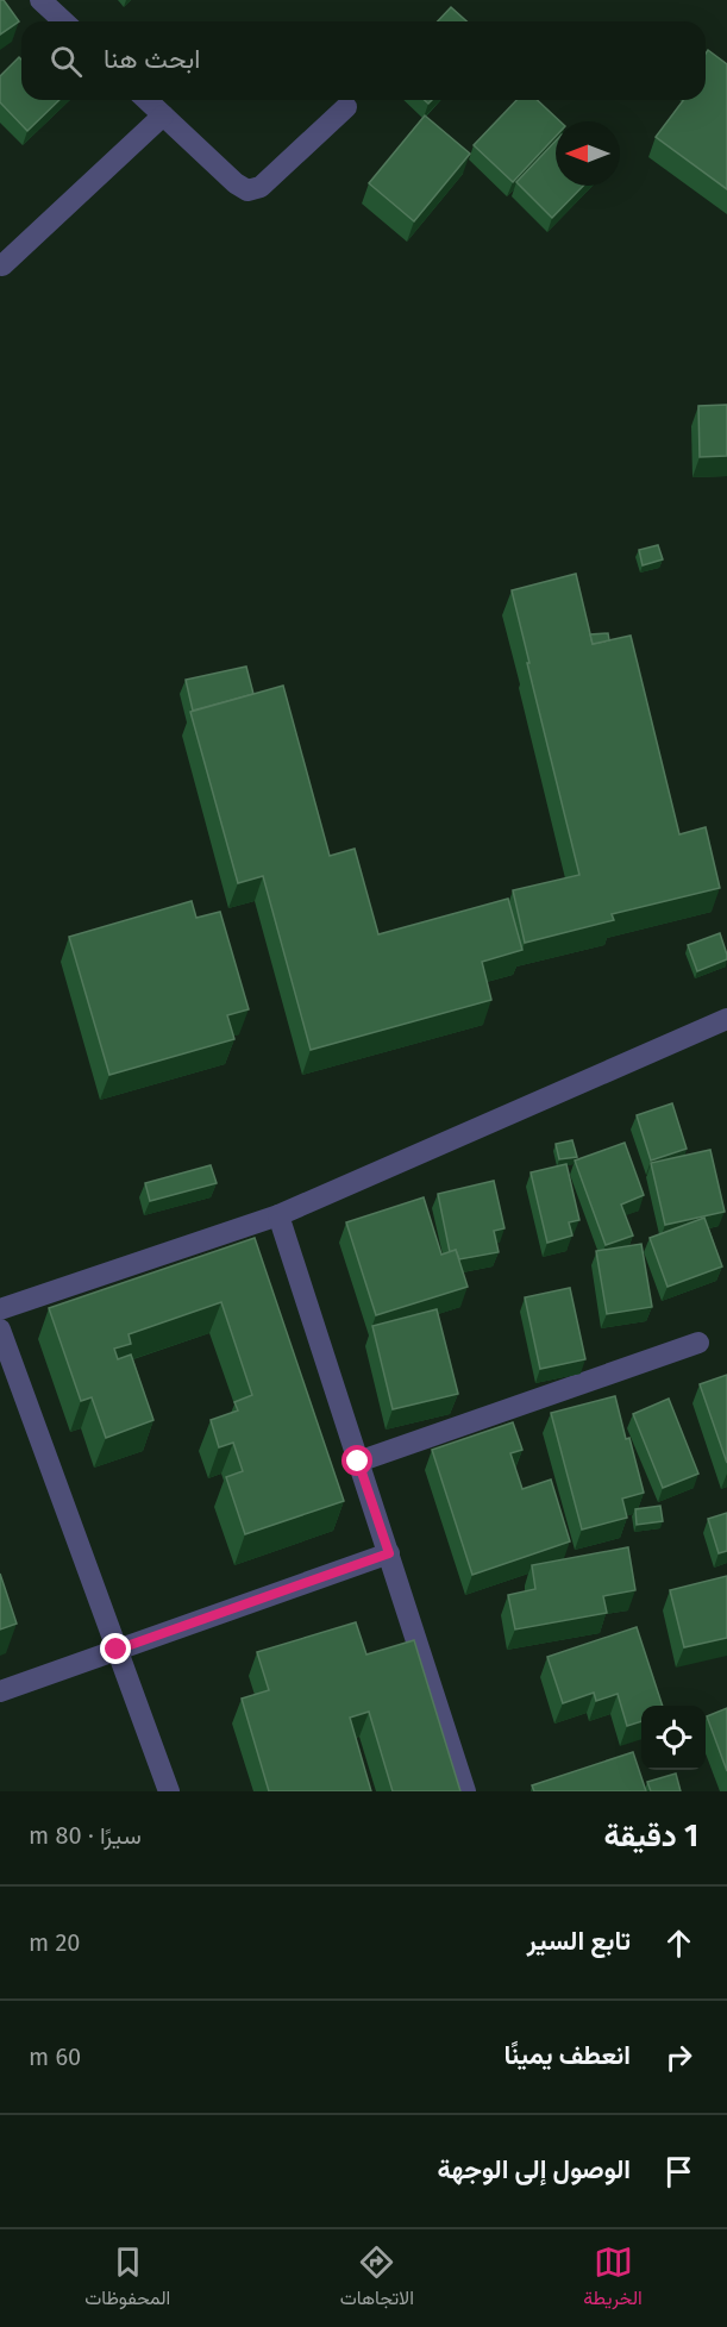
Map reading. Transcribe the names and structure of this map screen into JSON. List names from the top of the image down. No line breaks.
{"north":"left","page":{"search":"ابحث هنا","heading":["1 دقيقة","سيرًا · 80 m"],"list":[["تابع السير","20 m"],["انعطف يمينًا","60 m"],"الوصول إلى الوجهة"],"nav":["الخريطة","الاتجاهات","المحفوظات"]}}
